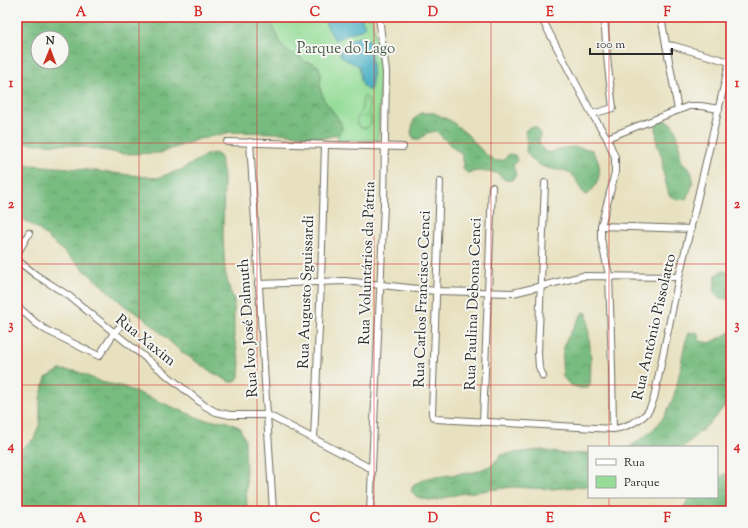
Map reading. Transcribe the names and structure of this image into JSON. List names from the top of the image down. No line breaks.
{"streets":{"street":["Rua Voluntários da Pátria","Rua Augusto Sguissardi","Rua Carlos Francisco Cenci","Rua Paulina Debona Cenci","Rua Antônio Pissolatto","Rua Ivo José Dalmuth","Rua Xaxim"]},"crossings":[["Rua Carlos Francisco Cenci","Rua Antônio Pissolatto"],["Rua Paulina Debona Cenci","Rua Antônio Pissolatto"],["Rua Ivo José Dalmuth","Rua Xaxim"]],"parks":["Parque do Lago"],"legend":["Rua","Parque"],"scale_bar":"100 m","north":"top","grid":{"columns":["A","B","C","D","E","F"],"rows":["1","2","3","4"]}}
